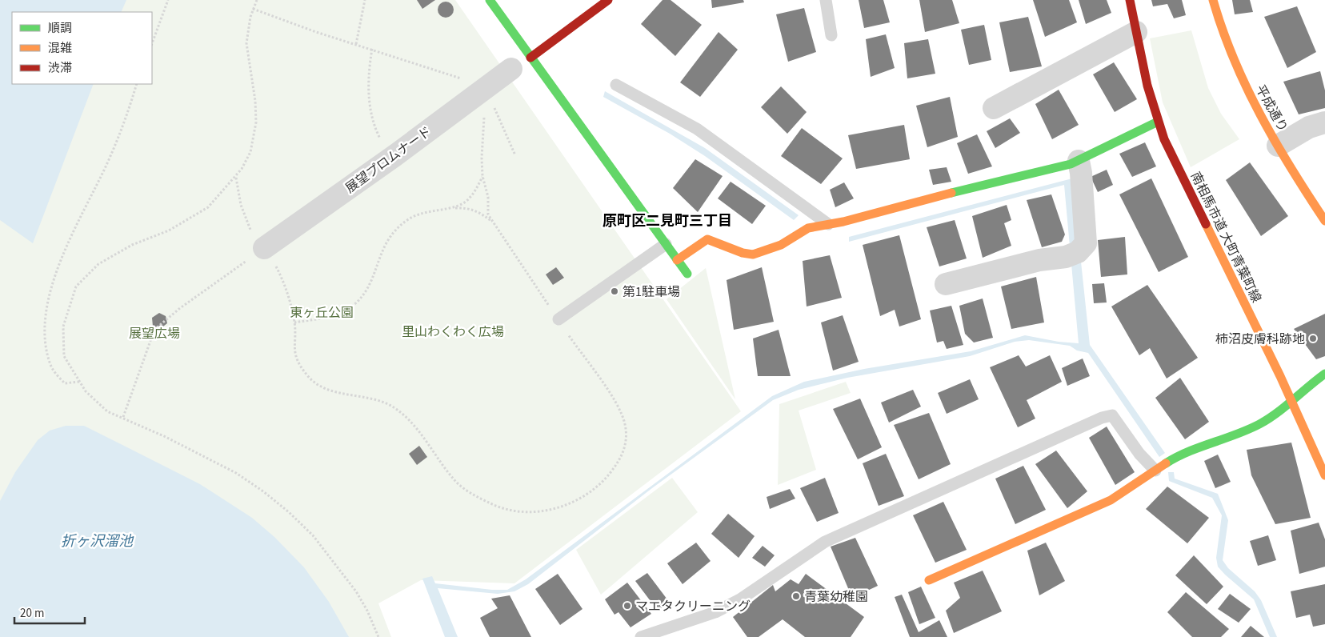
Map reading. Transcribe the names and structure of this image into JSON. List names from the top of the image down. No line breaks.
{"streets":{"street":["平成通り","展望プロムナード","南相馬市道 大町青葉町線"]},"districts":["原町区二見町三丁目"],"water":["折ヶ沢溜池"],"parks":["東ヶ丘公園","里山わくわく広場","展望広場"],"places":["第1駐車場","柿沼皮膚科跡地","青葉幼稚園","マエタクリーニング"],"legend":["順調","混雑","渋滞"],"scale_bar":"20 m"}
